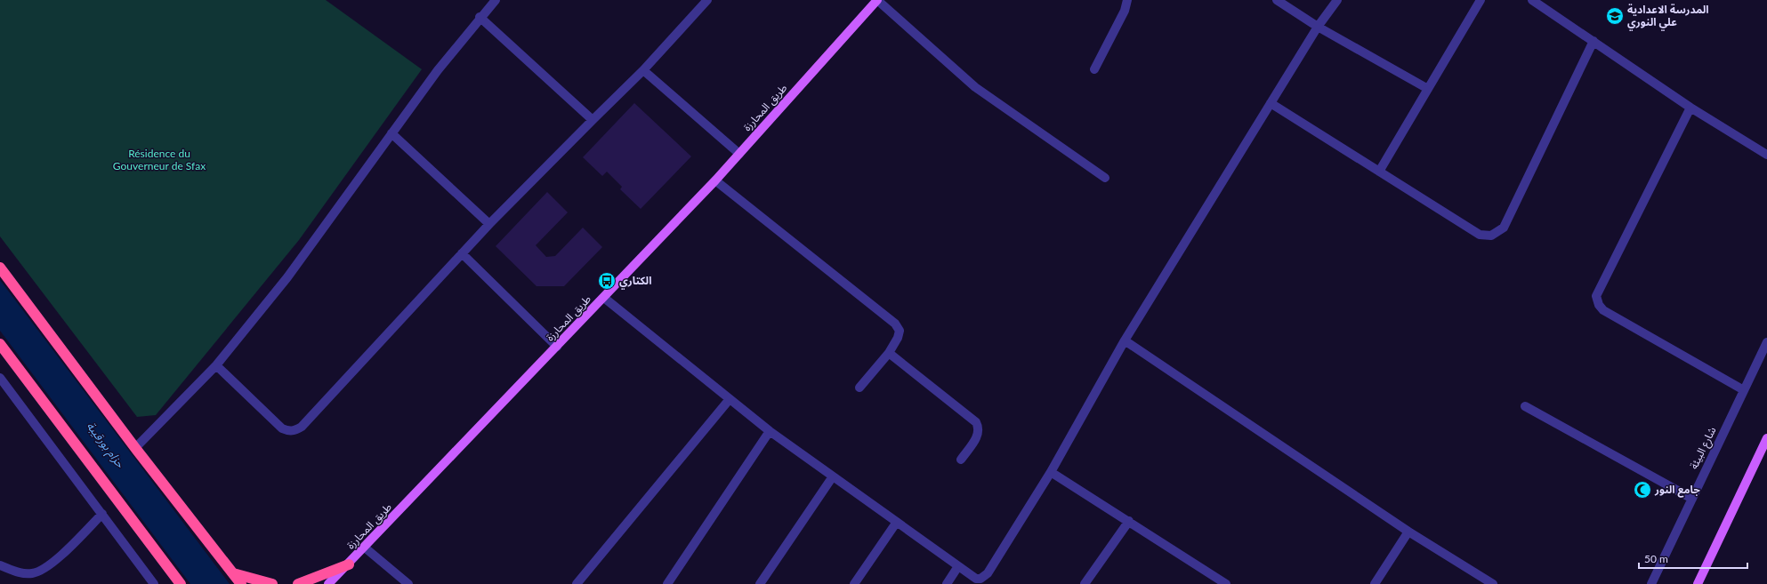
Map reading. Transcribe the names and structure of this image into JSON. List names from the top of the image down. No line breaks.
{"streets":{"main road":["طريق المحارزة"],"street":["شارع البيئة"]},"water":["حزام بورقيبة"],"parks":["Résidence du Gouverneur de Sfax"],"places":{"school or university":["المدرسة الاعدادية علي النوري"],"bus stop":["الكتاري"],"mosque":["جامع النور"]},"scale_bar":"50 m"}
